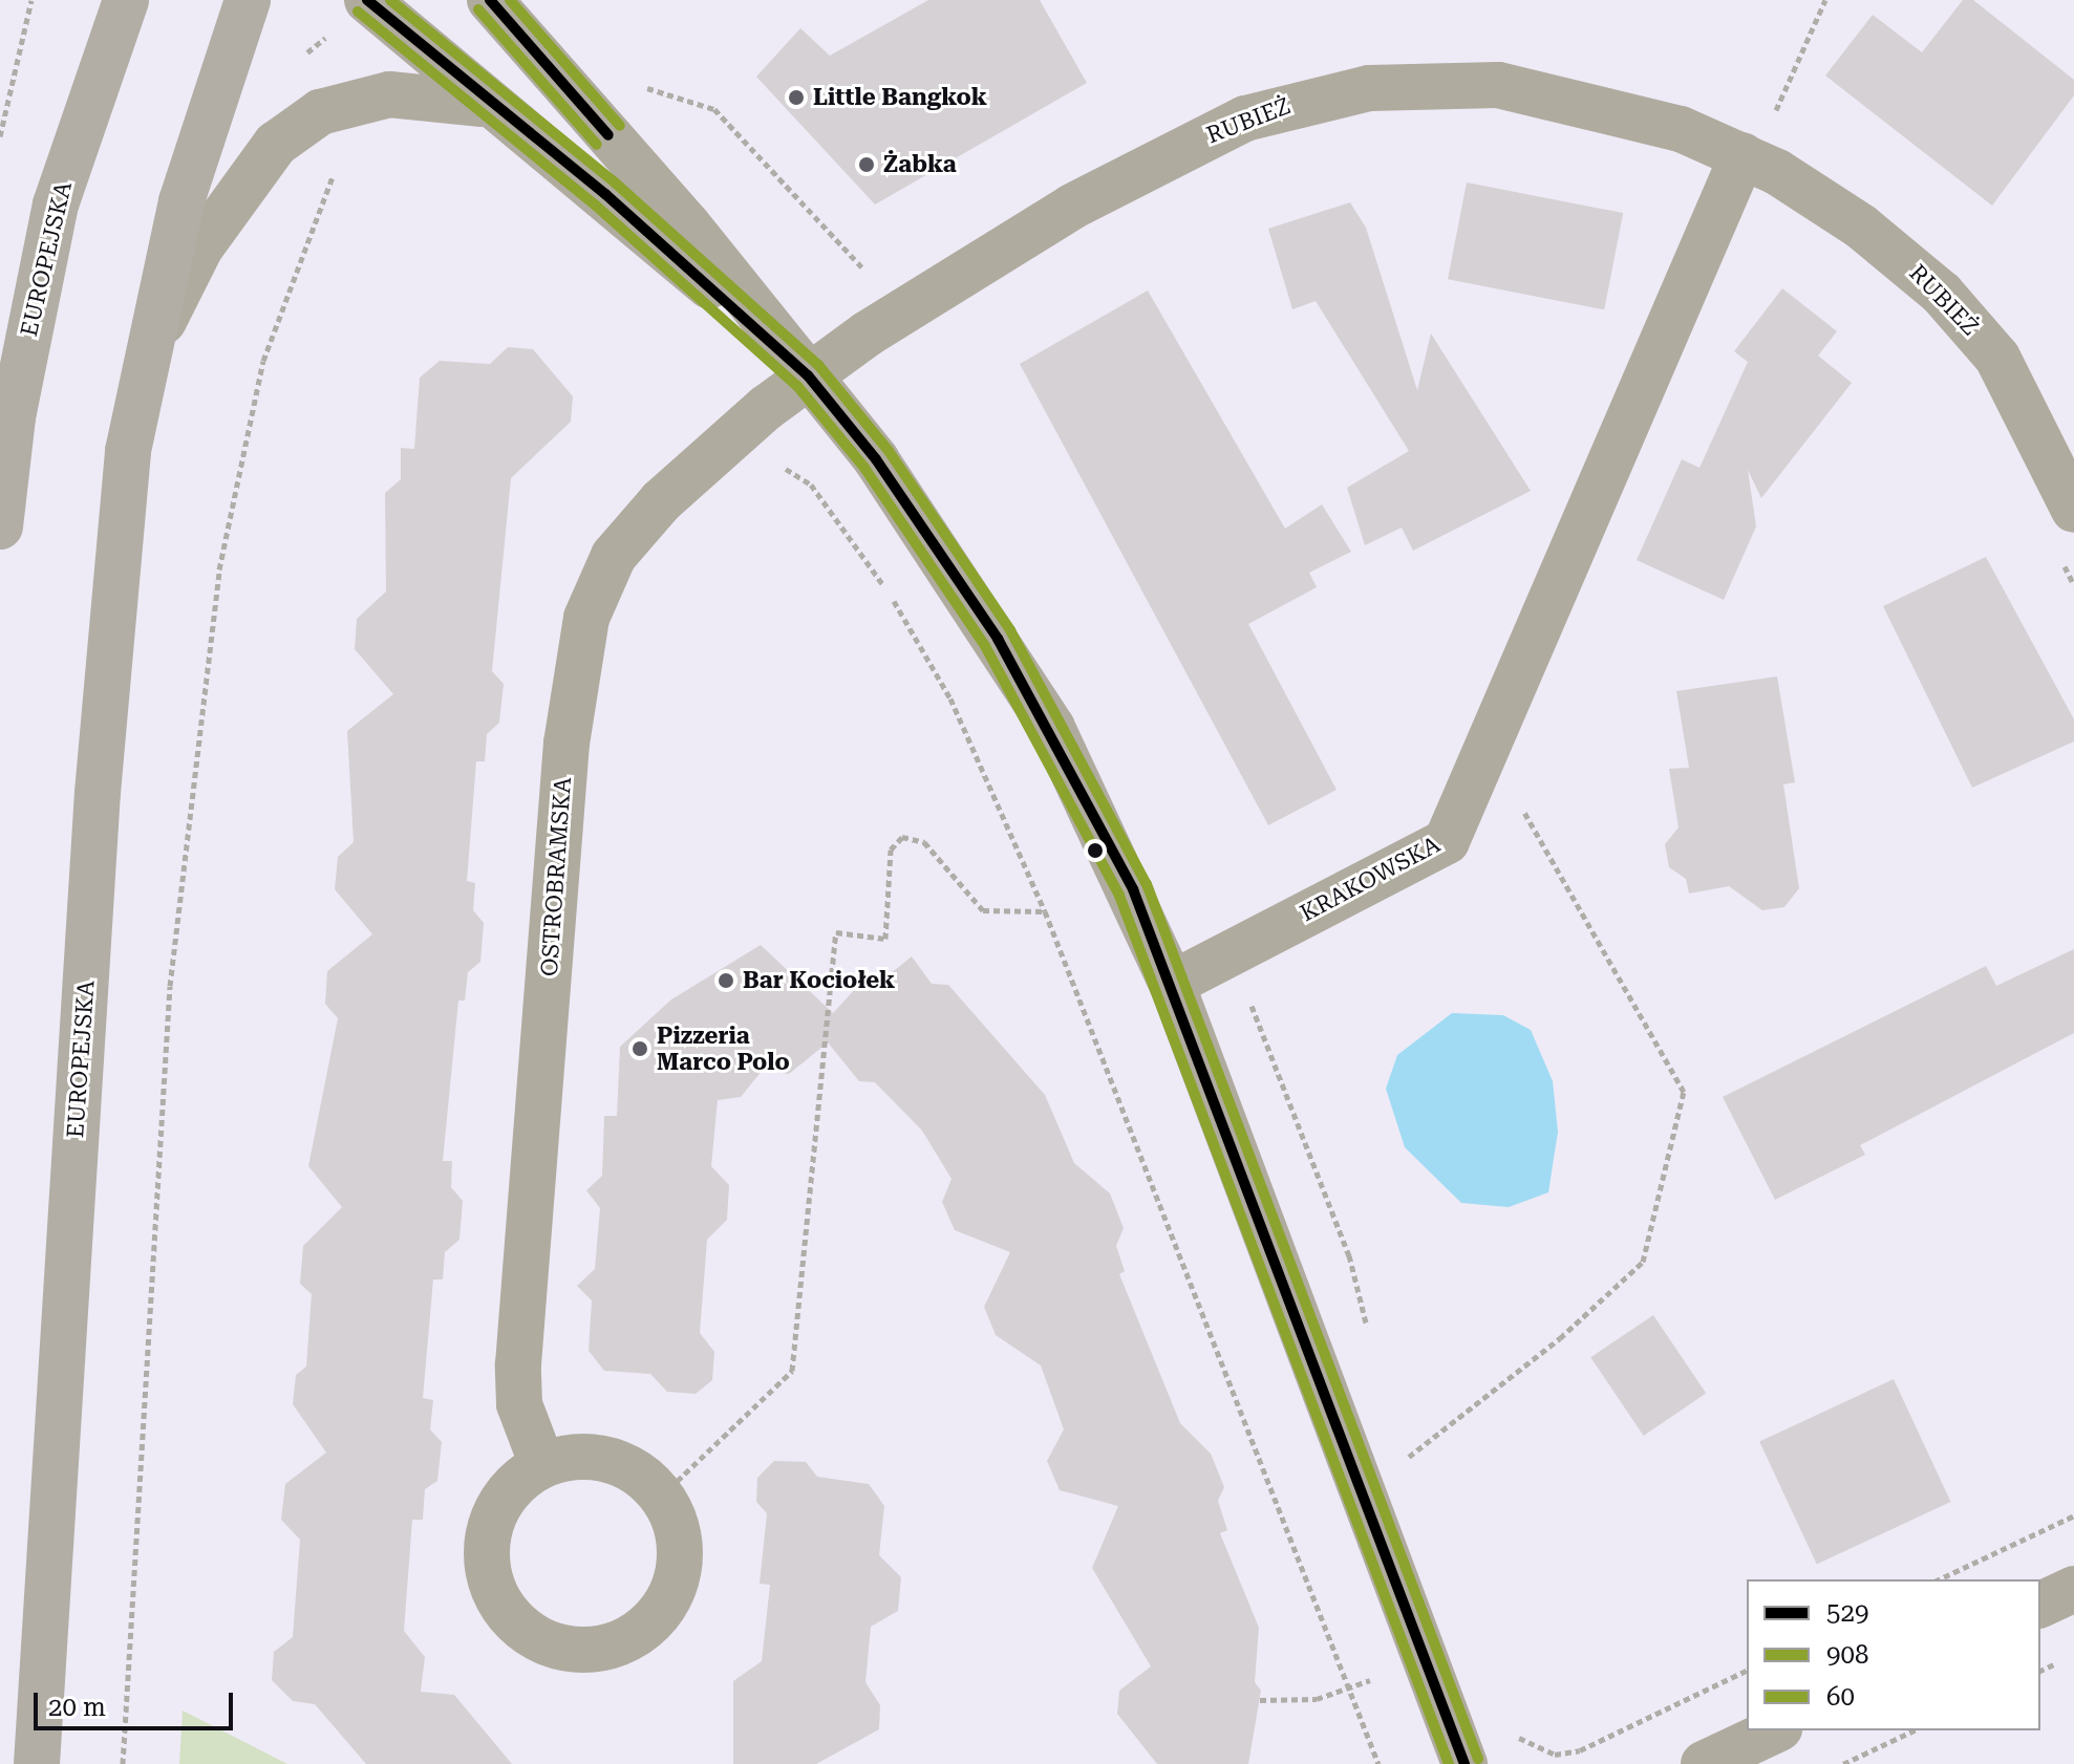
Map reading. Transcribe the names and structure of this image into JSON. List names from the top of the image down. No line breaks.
{"streets":{"main road":["EUROPEJSKA"],"street":["RUBIEŻ","OSTROBRAMSKA","KRAKOWSKA"]},"crossings":[["RUBIEŻ","OSTROBRAMSKA"],["RUBIEŻ","KRAKOWSKA"]],"places":["Little Bangkok","Żabka","Bar Kociołek","Pizzeria Marco Polo"],"lines":["transit line 529","transit line 60","transit line 908"],"legend":["529","908","60"],"scale_bar":"20 m"}
